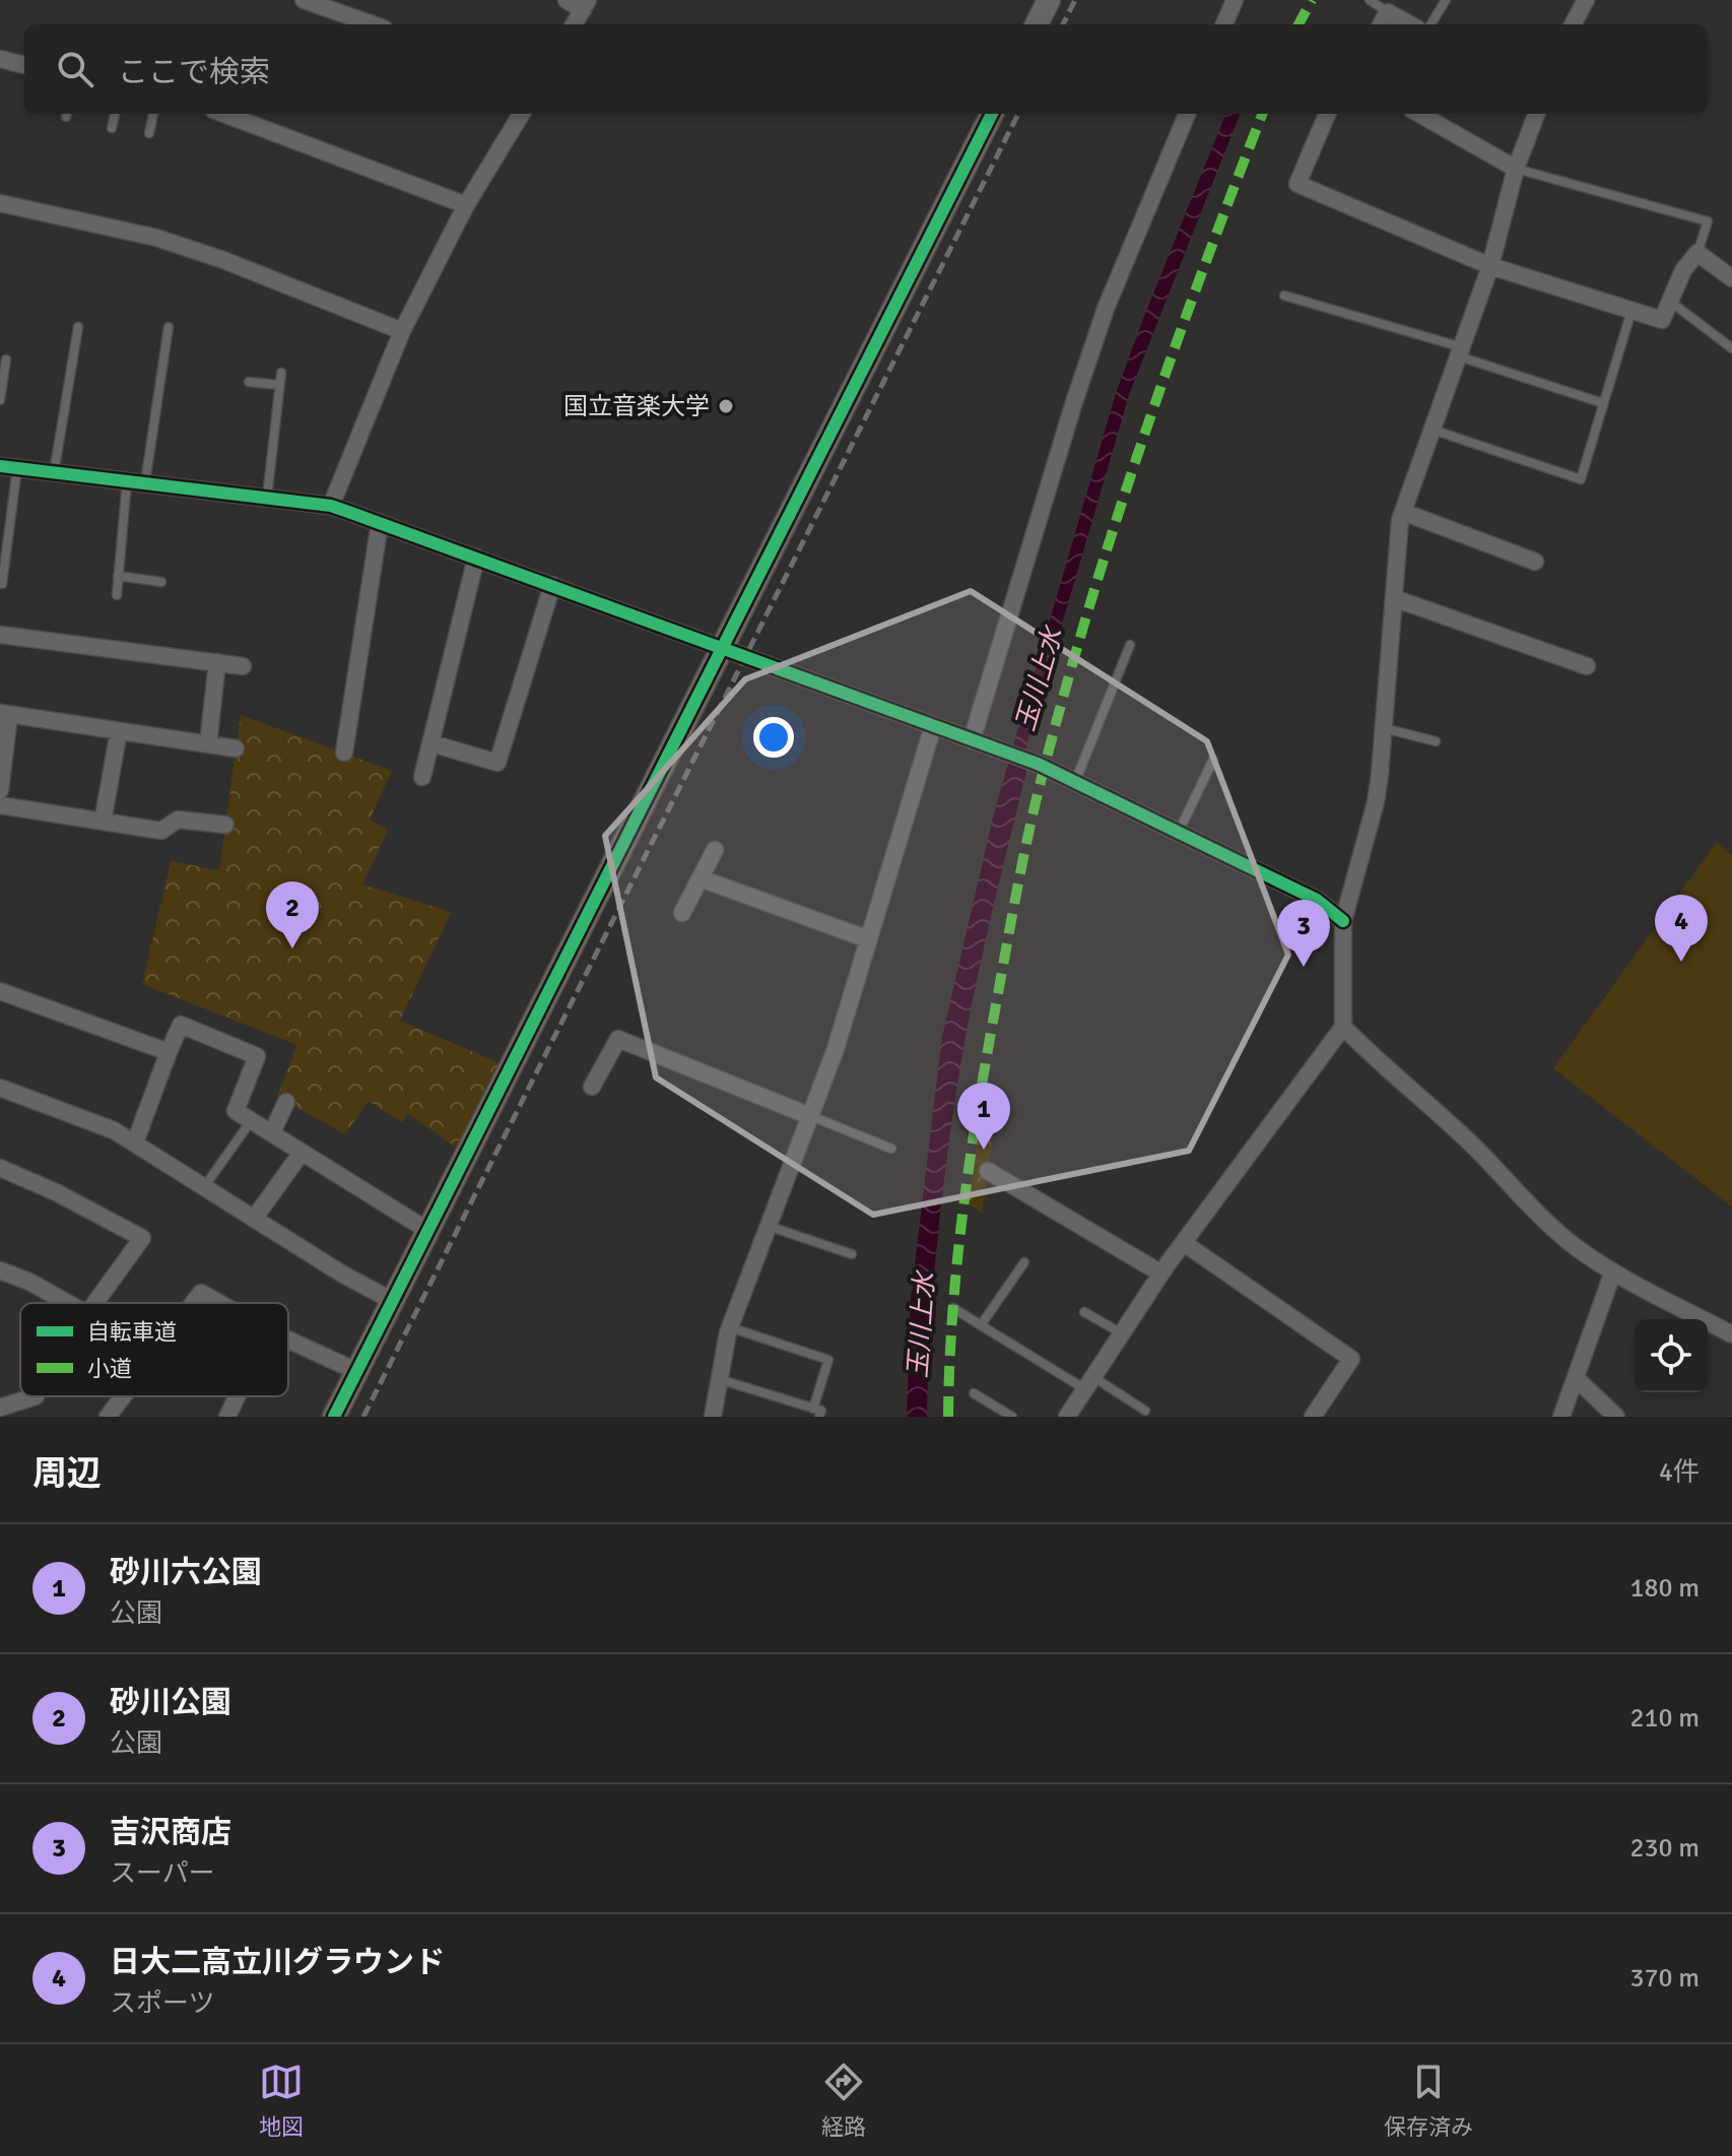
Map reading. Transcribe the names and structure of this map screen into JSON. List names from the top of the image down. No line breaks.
{"water":["玉川上水"],"places":["国立音楽大学"],"legend":["自転車道","小道"],"page":{"search":"ここで検索","pins":["2","4","3","1"],"heading":["周辺","4件"],"list":[{"mark":"1","name":"砂川六公園","note":"公園","value":"180 m"},{"mark":"2","name":"砂川公園","note":"公園","value":"210 m"},{"mark":"3","name":"吉沢商店","note":"スーパー","value":"230 m"},{"mark":"4","name":"日大二高立川グラウンド","note":"スポーツ","value":"370 m"}],"nav":["地図","経路","保存済み"]}}
